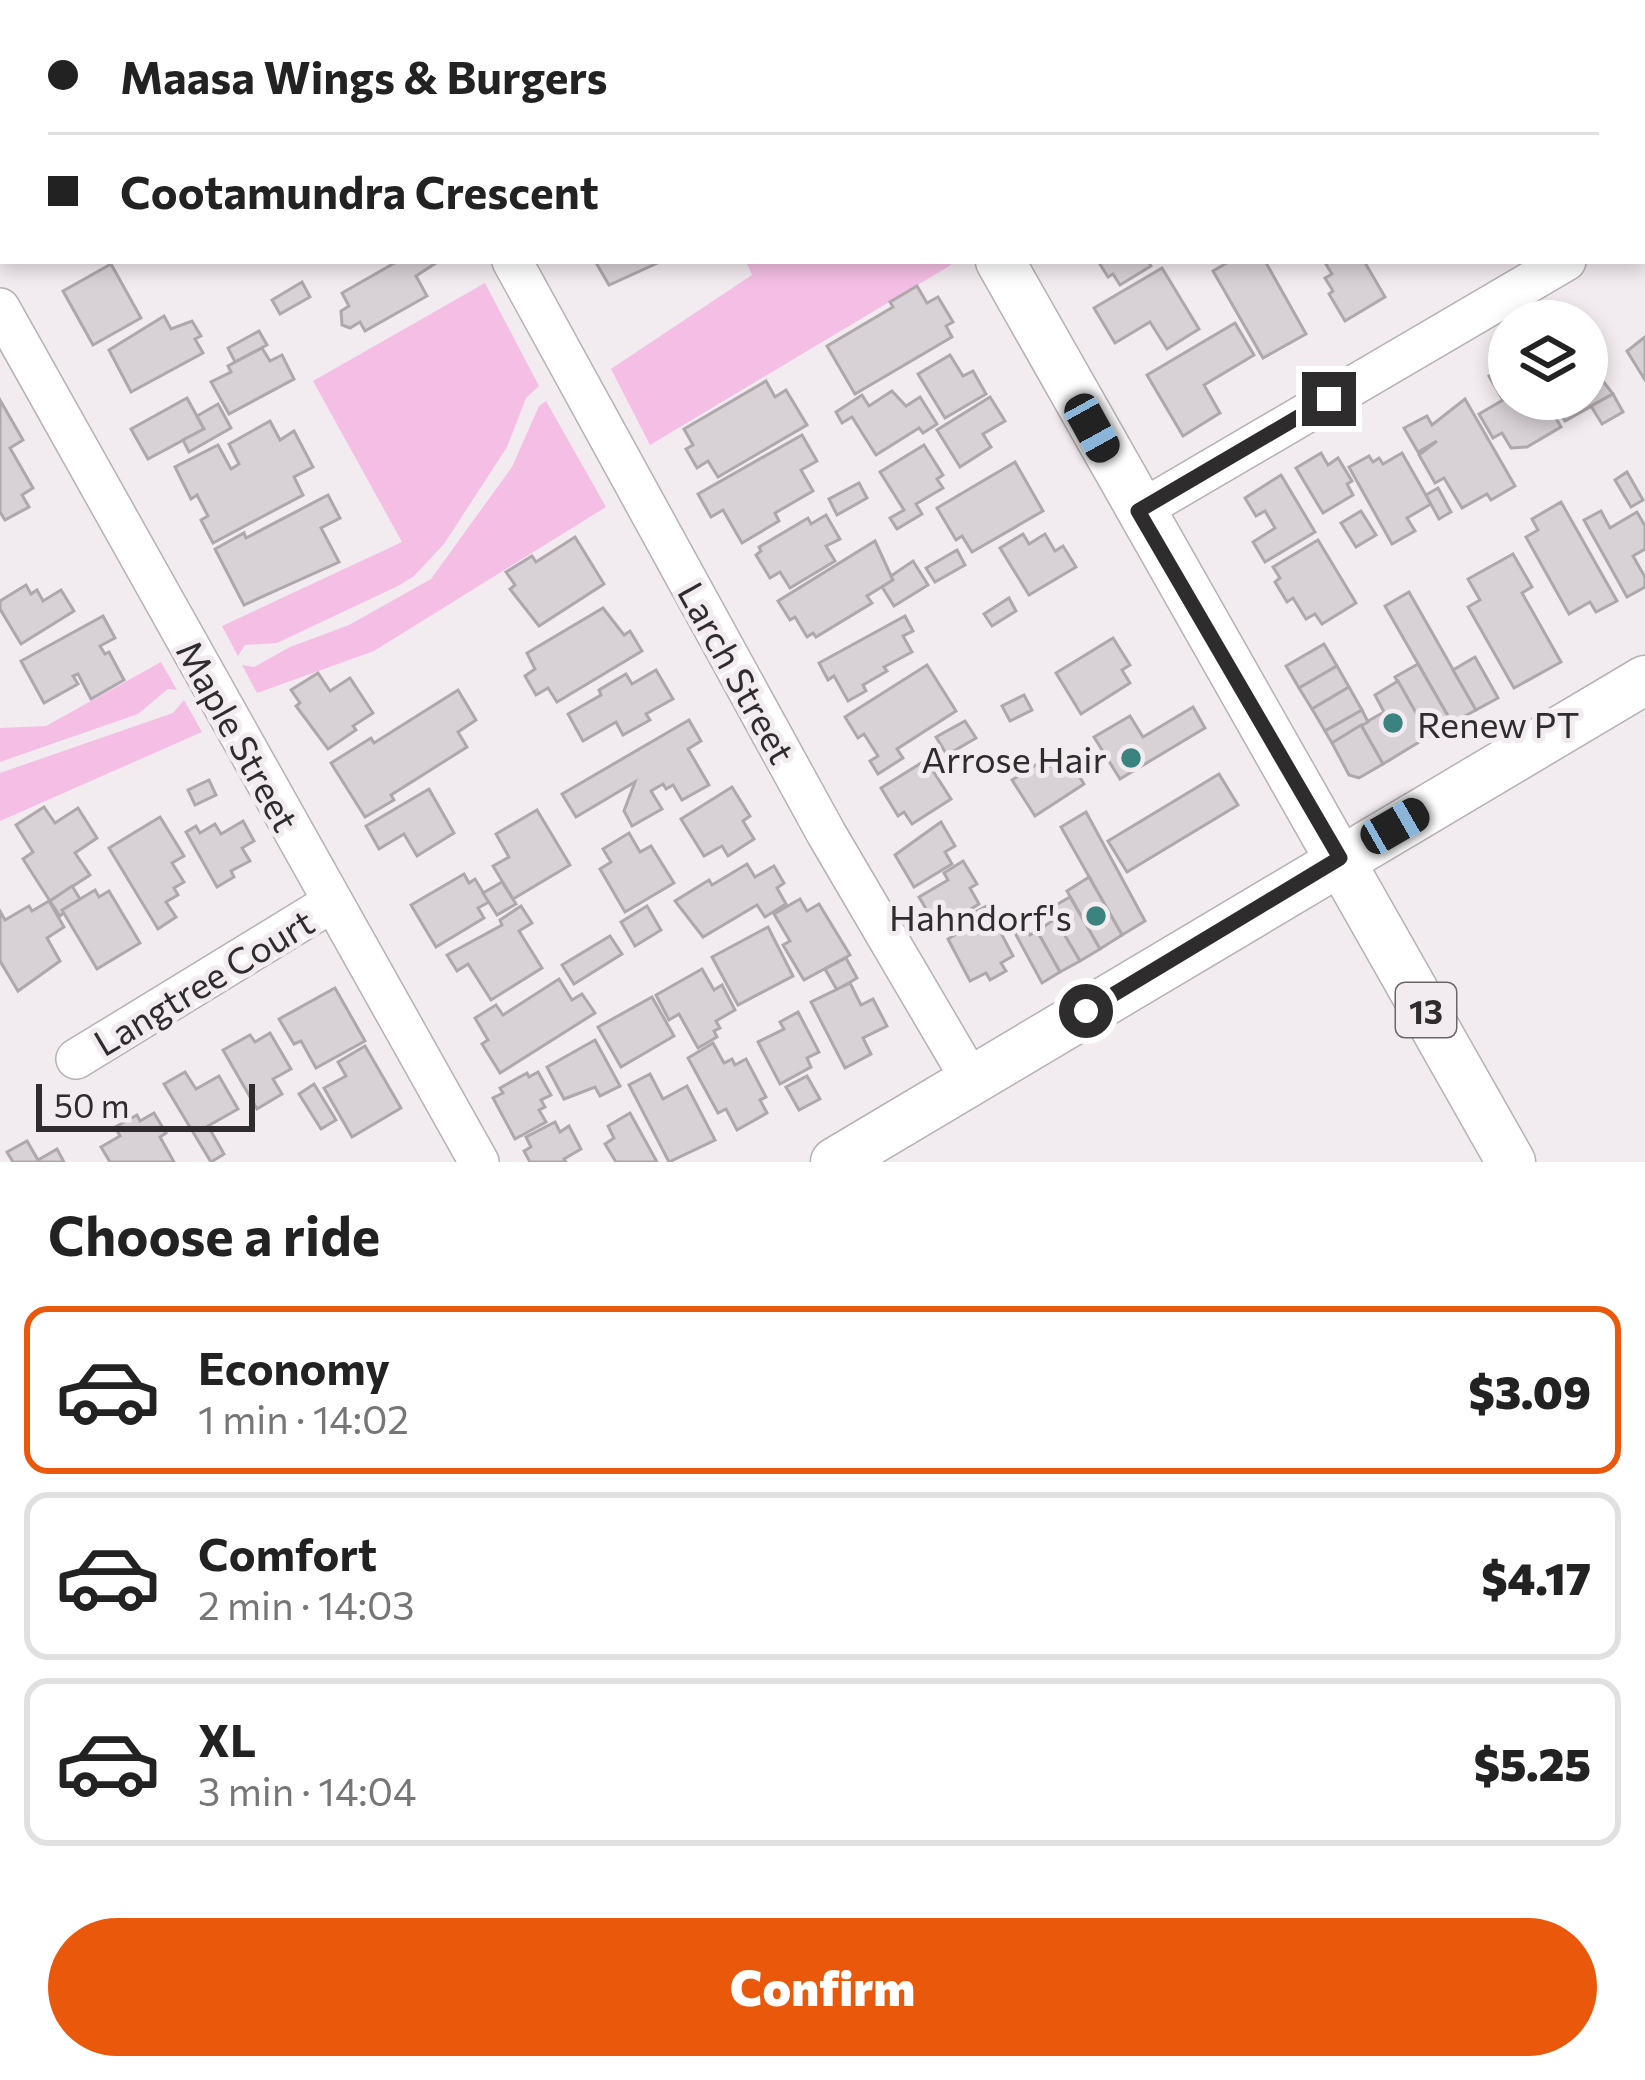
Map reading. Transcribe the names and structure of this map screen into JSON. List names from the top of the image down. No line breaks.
{"streets":{"main road":["13"],"street":["Larch Street","Maple Street","Langtree Court"]},"crossings":[["Maple Street","Langtree Court"]],"places":["Renew PT","Arrose Hair","Hahndorf's"],"scale_bar":"50 m","page":{"banner":["Maasa Wings & Burgers","Cootamundra Crescent"],"scale":"50 m","heading":"Choose a ride","list":[{"name":"Economy","note":"1 min · 14:02","value":"$3.09"},{"name":"Comfort","note":"2 min · 14:03","value":"$4.17"},{"name":"XL","note":"3 min · 14:04","value":"$5.25"}],"buttons":"Confirm"}}
